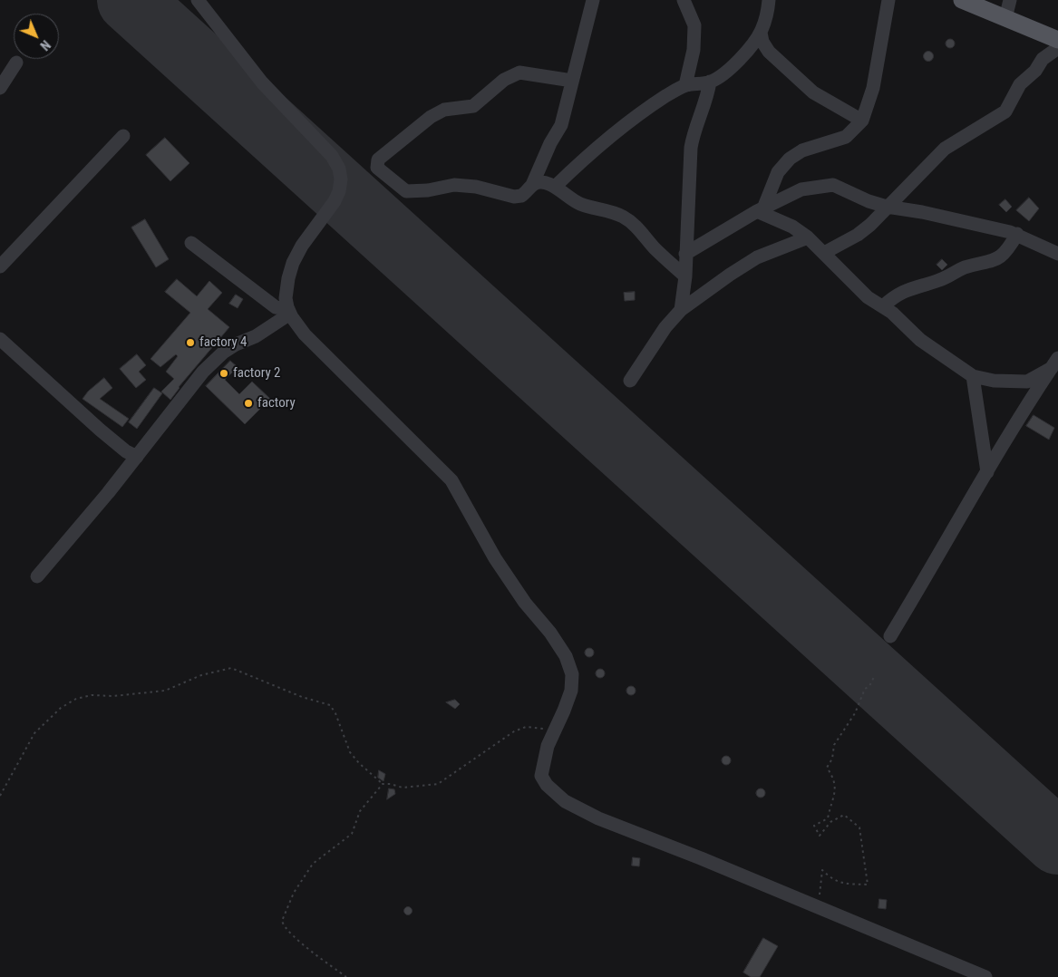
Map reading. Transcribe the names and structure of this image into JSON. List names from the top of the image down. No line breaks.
{"places":["factory 4","factory 2","factory"],"north":"bottom right"}
